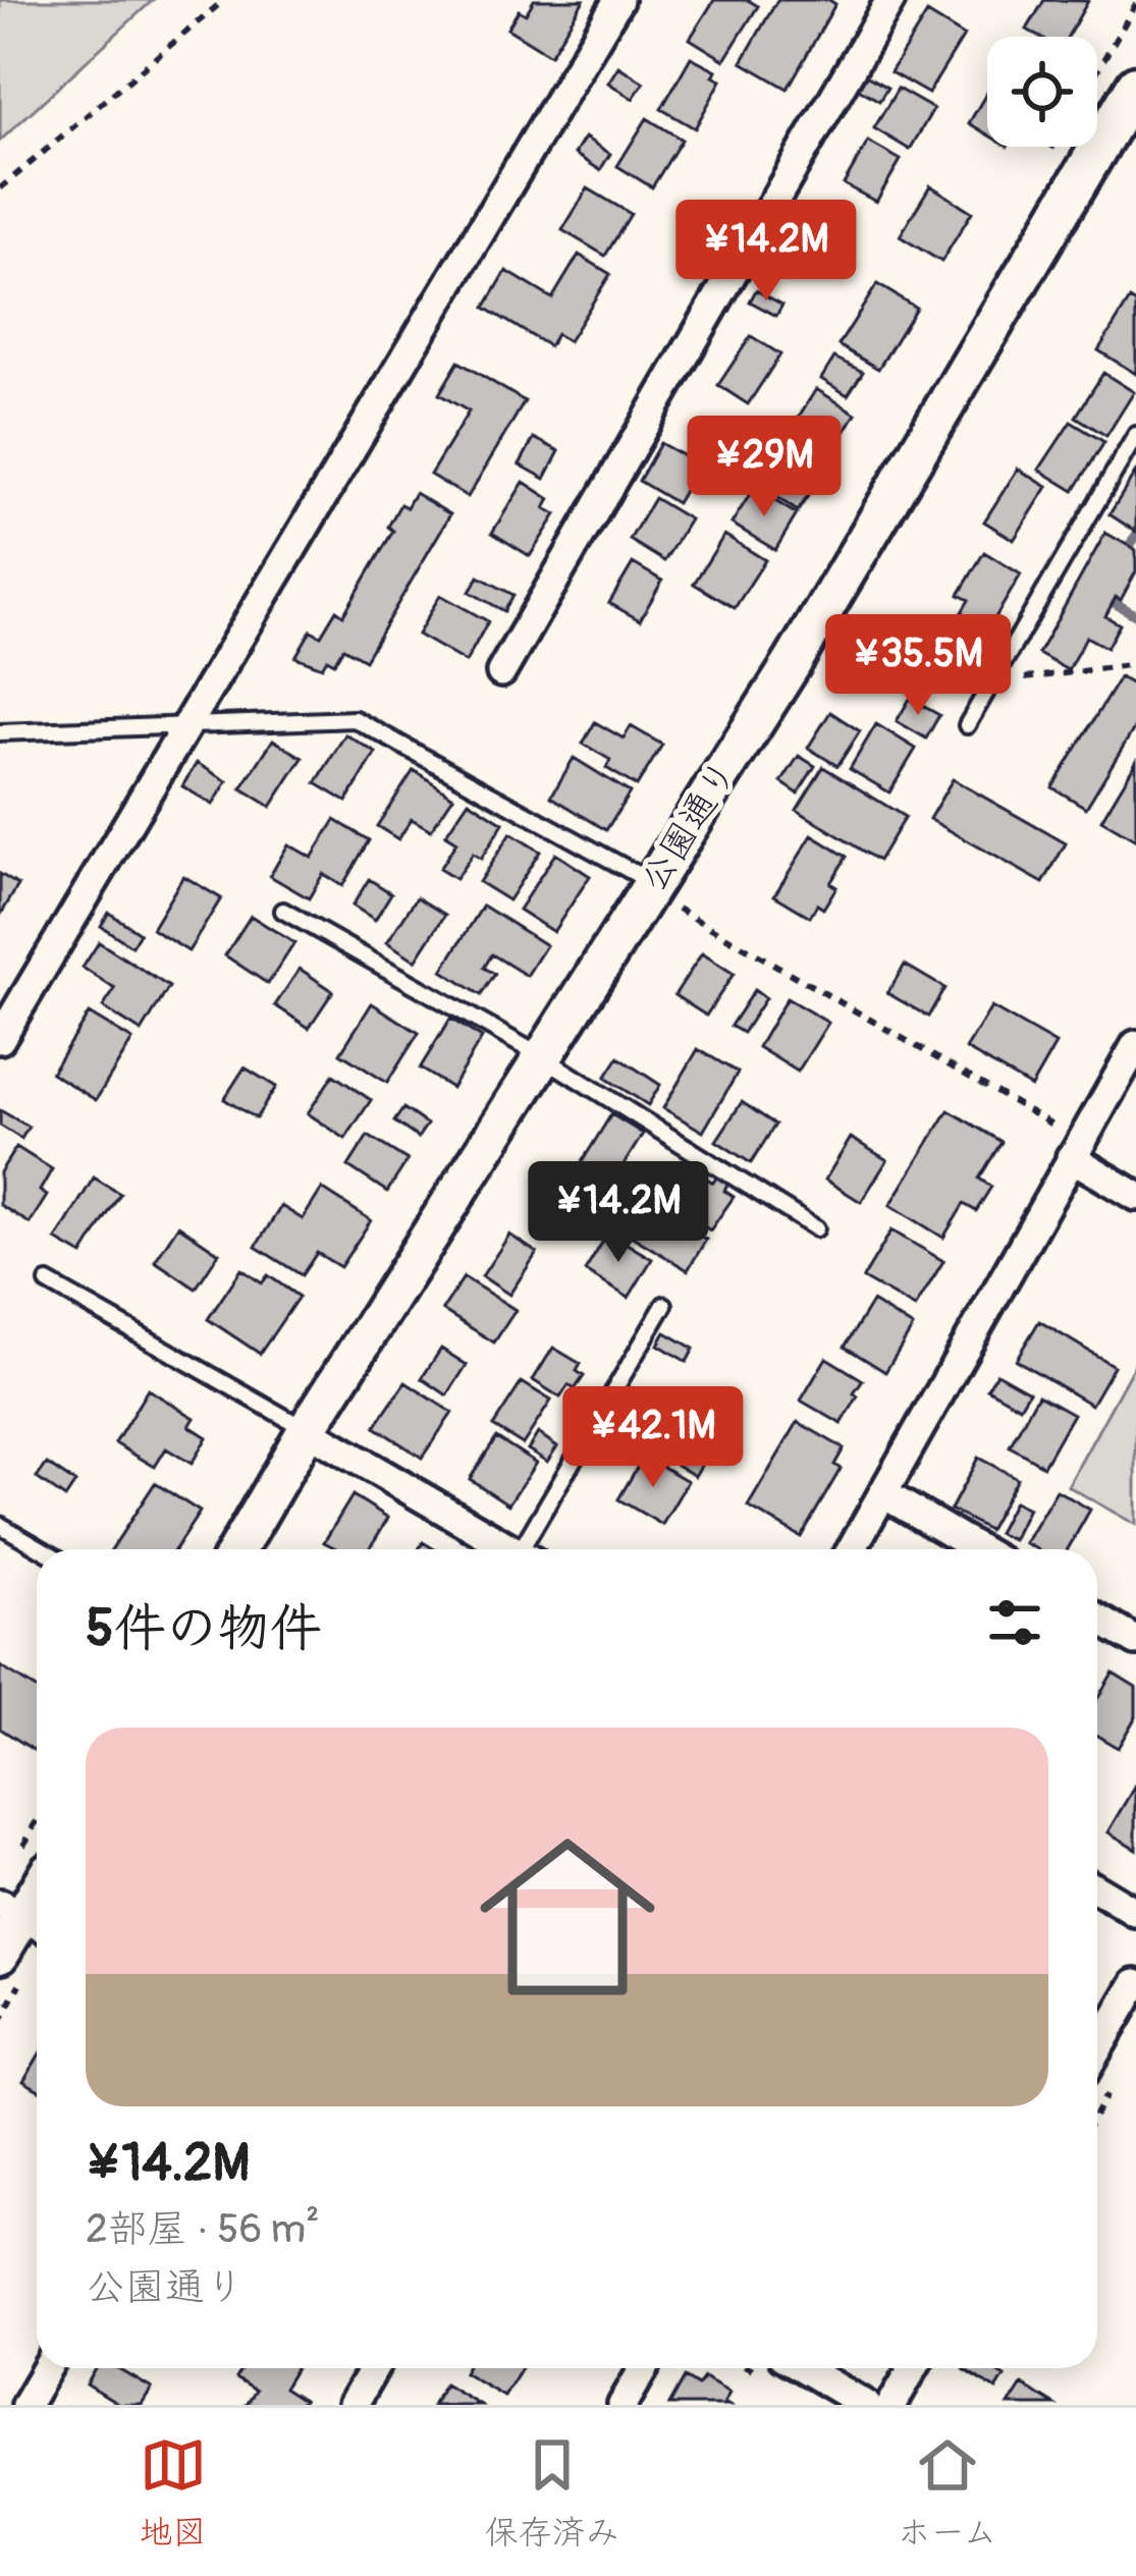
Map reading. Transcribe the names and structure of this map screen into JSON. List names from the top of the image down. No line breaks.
{"streets":{"street":["公園通り"]},"page":{"price":["¥14.2M","¥29M","¥35.5M","¥14.2M","¥42.1M"],"heading":"5件の物件","list":[{"name":"¥14.2M","note":"2部屋 · 56 m² · 公園通り"}],"tabs":["地図","保存済み","ホーム"]}}
